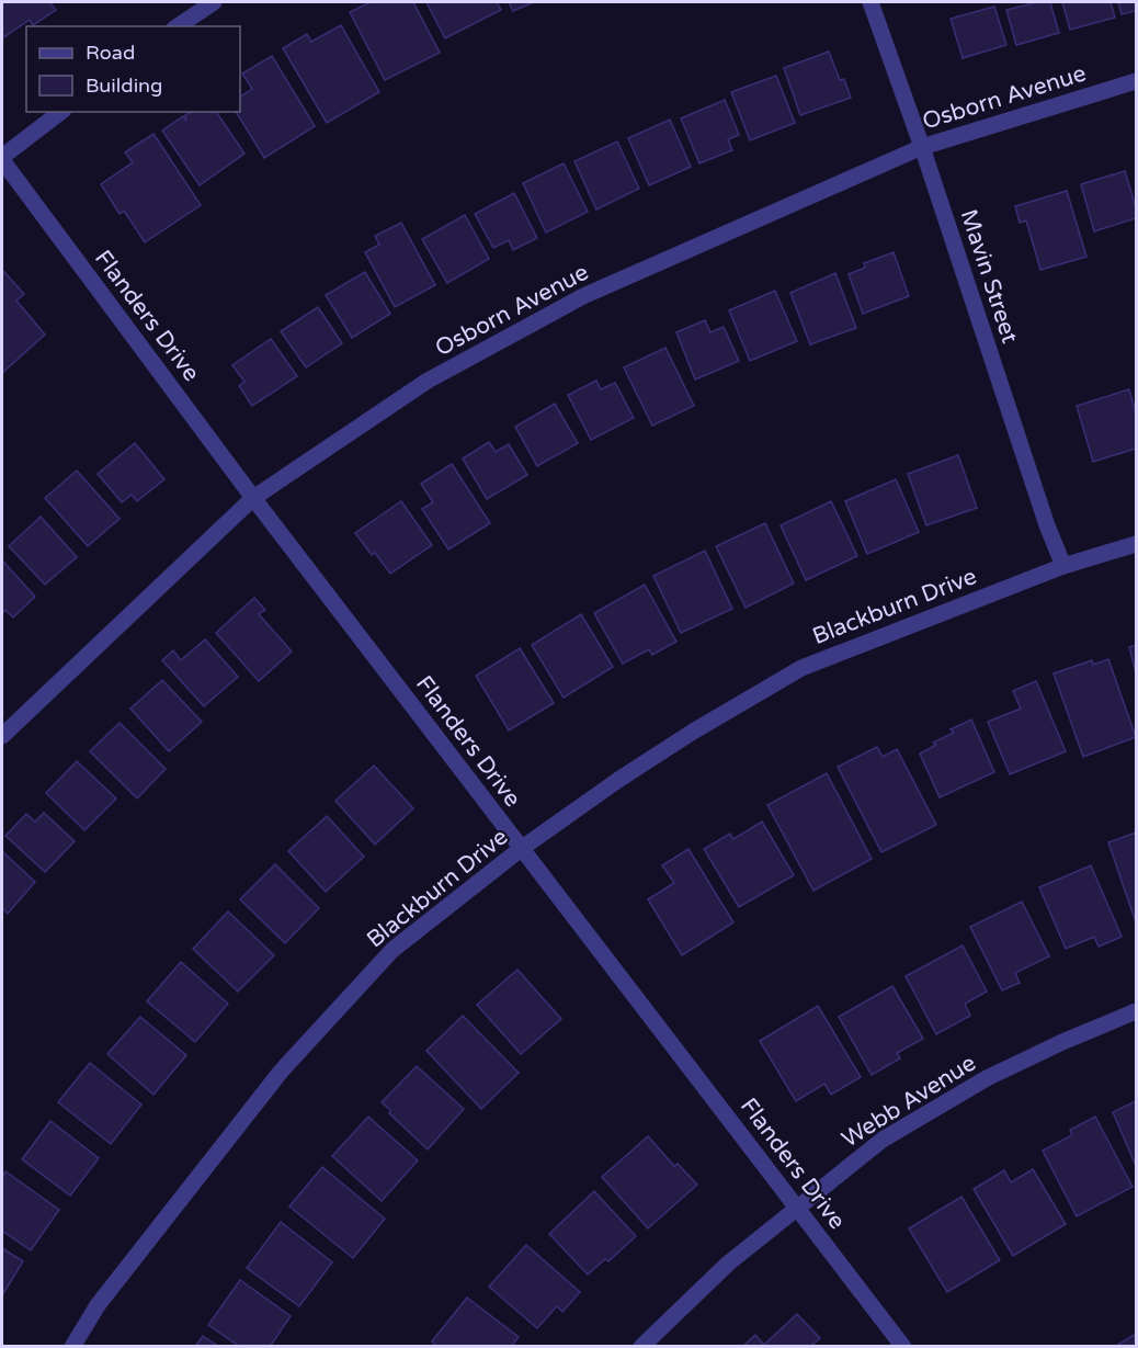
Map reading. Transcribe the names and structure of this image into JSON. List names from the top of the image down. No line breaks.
{"streets":{"street":["Osborn Avenue","Mavin Street","Flanders Drive","Blackburn Drive","Webb Avenue"]},"crossings":[["Osborn Avenue","Mavin Street"],["Osborn Avenue","Flanders Drive"],["Mavin Street","Blackburn Drive"],["Flanders Drive","Blackburn Drive"],["Flanders Drive","Webb Avenue"]],"legend":["Road","Building"]}
